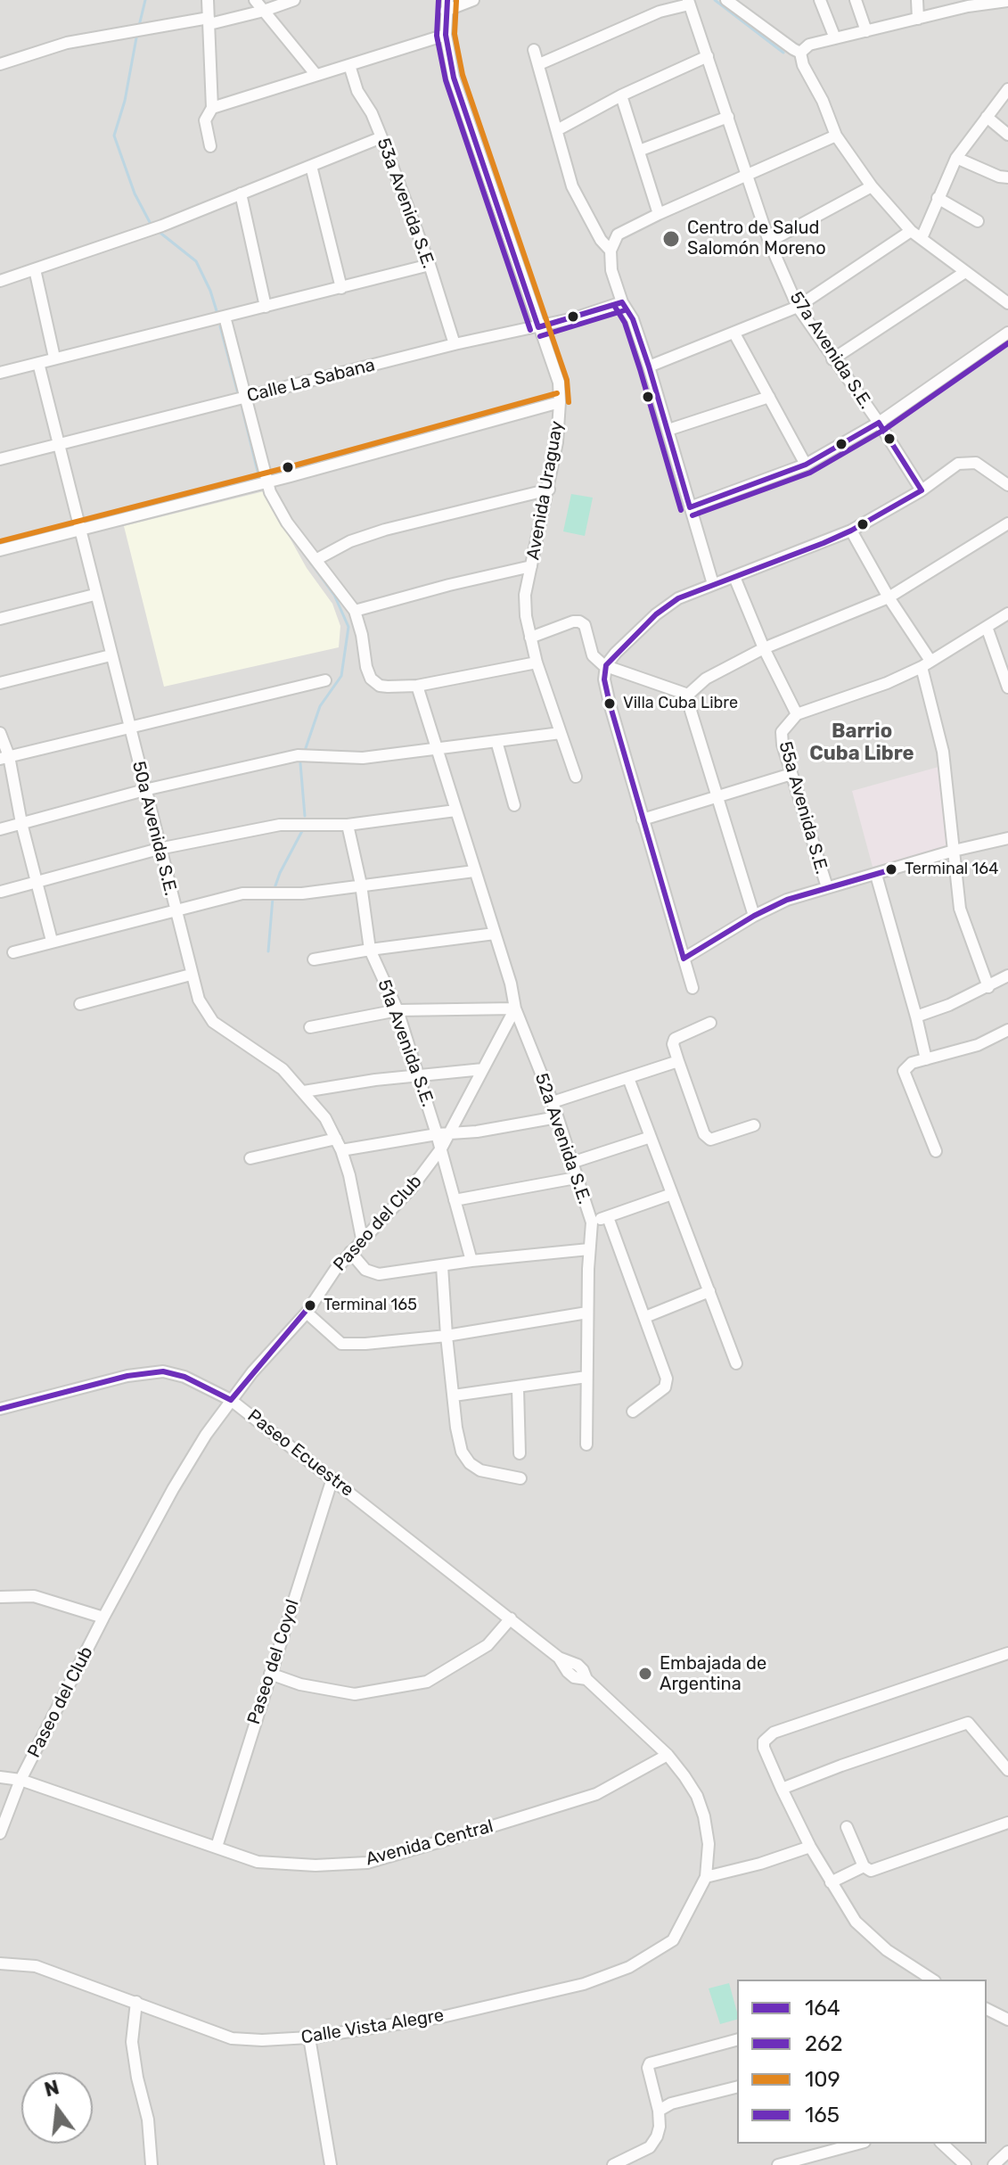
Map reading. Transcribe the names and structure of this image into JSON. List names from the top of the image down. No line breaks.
{"streets":{"street":["53a Avenida S.E.","57a Avenida S.E.","Calle La Sabana","Avenida Uraguay","55a Avenida S.E.","50a Avenida S.E.","51a Avenida S.E.","52a Avenida S.E.","Paseo del Club","Paseo Ecuestre","Paseo del Coyol","Avenida Central","Calle Vista Alegre"]},"crossings":[["53a Avenida S.E.","Calle La Sabana"],["Calle La Sabana","Avenida Uraguay"],["Calle La Sabana","50a Avenida S.E."],["50a Avenida S.E.","Paseo del Club"],["51a Avenida S.E.","Paseo del Club"],["52a Avenida S.E.","Paseo del Club"],["Paseo del Club","Paseo Ecuestre"],["Paseo del Club","Avenida Central"],["Paseo Ecuestre","Paseo del Coyol"],["Paseo Ecuestre","Avenida Central"],["Paseo Ecuestre","Calle Vista Alegre"],["Paseo del Coyol","Avenida Central"]],"districts":["Barrio Cuba Libre"],"places":["Centro de Salud Salomón Moreno","Villa Cuba Libre","Terminal 164","Terminal 165","Embajada de Argentina"],"lines":["transit line 164","transit line 262","transit line 109","transit line 165"],"legend":["164","262","109","165"],"north":"top"}
